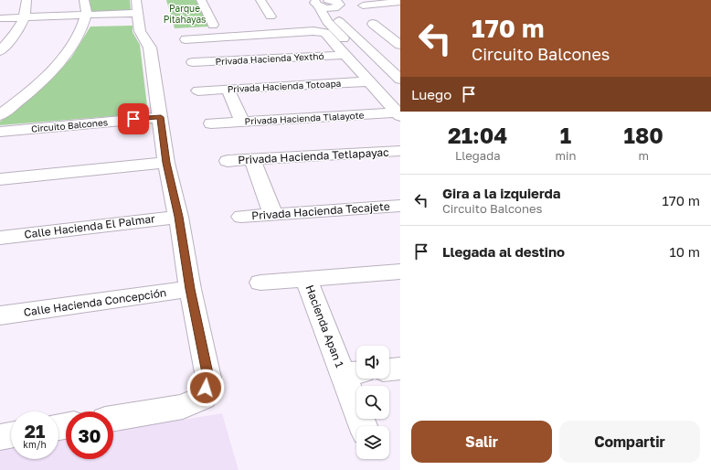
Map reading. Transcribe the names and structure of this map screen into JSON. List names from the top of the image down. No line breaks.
{"streets":{"street":["Privada Hacienda Yexthó","Privada Hacienda Totoapa","Privada Hacienda Tlalayote","Circuito Balcones","Privada Hacienda Tetlapayac","Privada Hacienda Tecajete","Calle Hacienda El Palmar","Calle Hacienda Concepción","Hacienda Apan 1"]},"parks":["Parque Pitahayas"],"page":{"turn":["170 m","Circuito Balcones"],"then":"Luego","eta":["21:04","Llegada","1","min","180","m"],"list":[{"name":"Gira a la izquierda","note":"Circuito Balcones","value":"170 m"},{"name":"Llegada al destino","value":"10 m"}],"speed":"21 km/h","limit":"30","buttons":["Salir","Compartir"]}}
